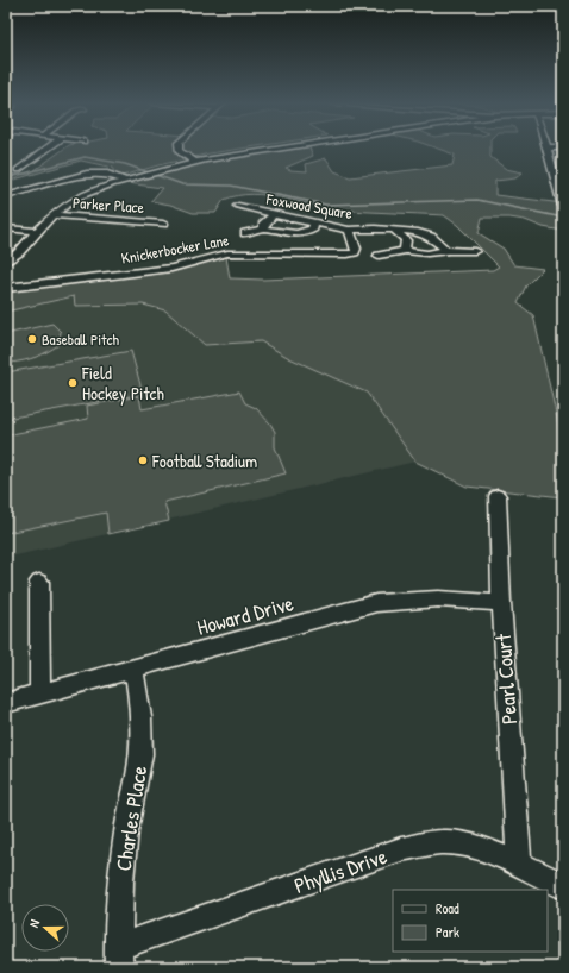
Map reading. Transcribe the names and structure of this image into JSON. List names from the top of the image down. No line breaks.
{"streets":{"street":["Parker Place","Foxwood Square","Knickerbocker Lane","Howard Drive","Pearl Court","Charles Place","Phyllis Drive"]},"crossings":[["Foxwood Square","Knickerbocker Lane"],["Howard Drive","Pearl Court"],["Howard Drive","Charles Place"],["Pearl Court","Phyllis Drive"],["Charles Place","Phyllis Drive"]],"places":["Baseball Pitch","Field Hockey Pitch","Football Stadium"],"legend":["Road","Park"],"north":"left"}
